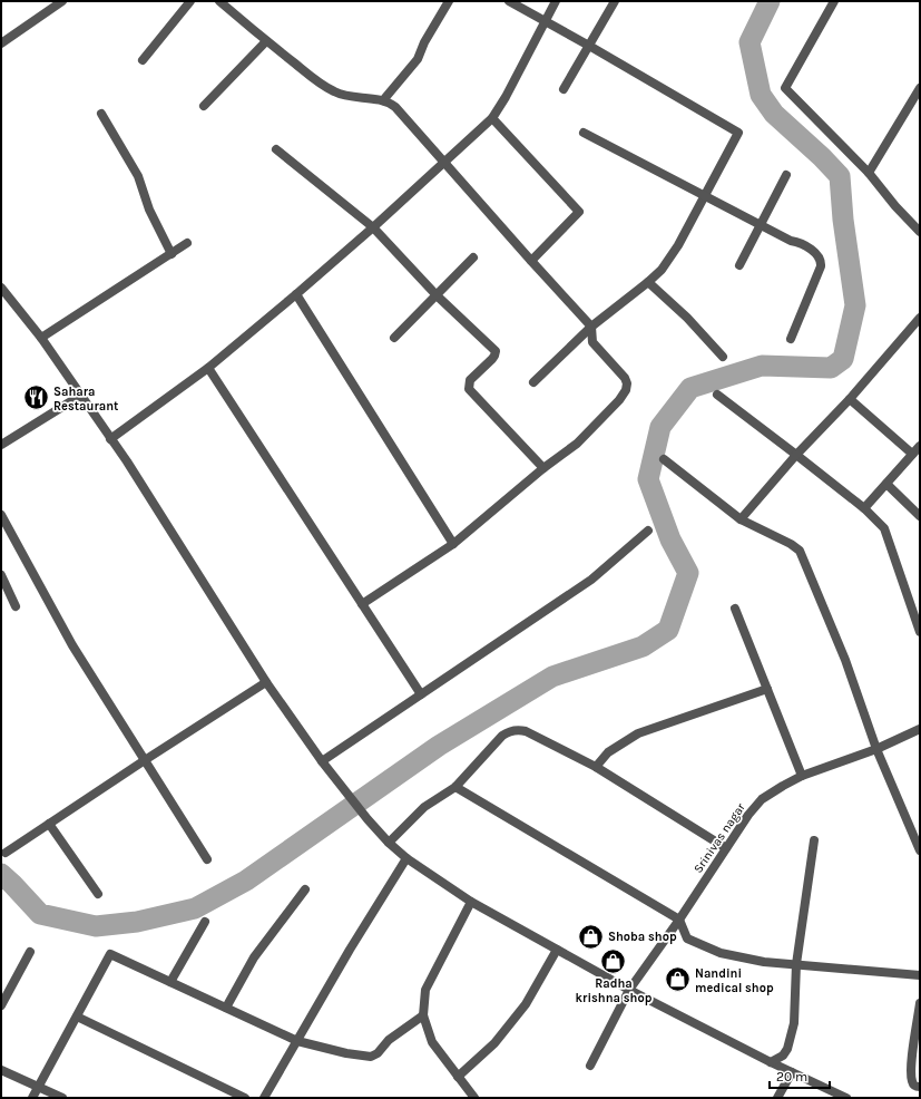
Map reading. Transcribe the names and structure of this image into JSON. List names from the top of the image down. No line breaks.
{"streets":{"street":["Srinivas nagar"]},"places":{"restaurant":["Sahara Restaurant"],"shop":["Shoba shop","Radha krishna shop","Nandini medical shop"]},"scale_bar":"20 m"}
